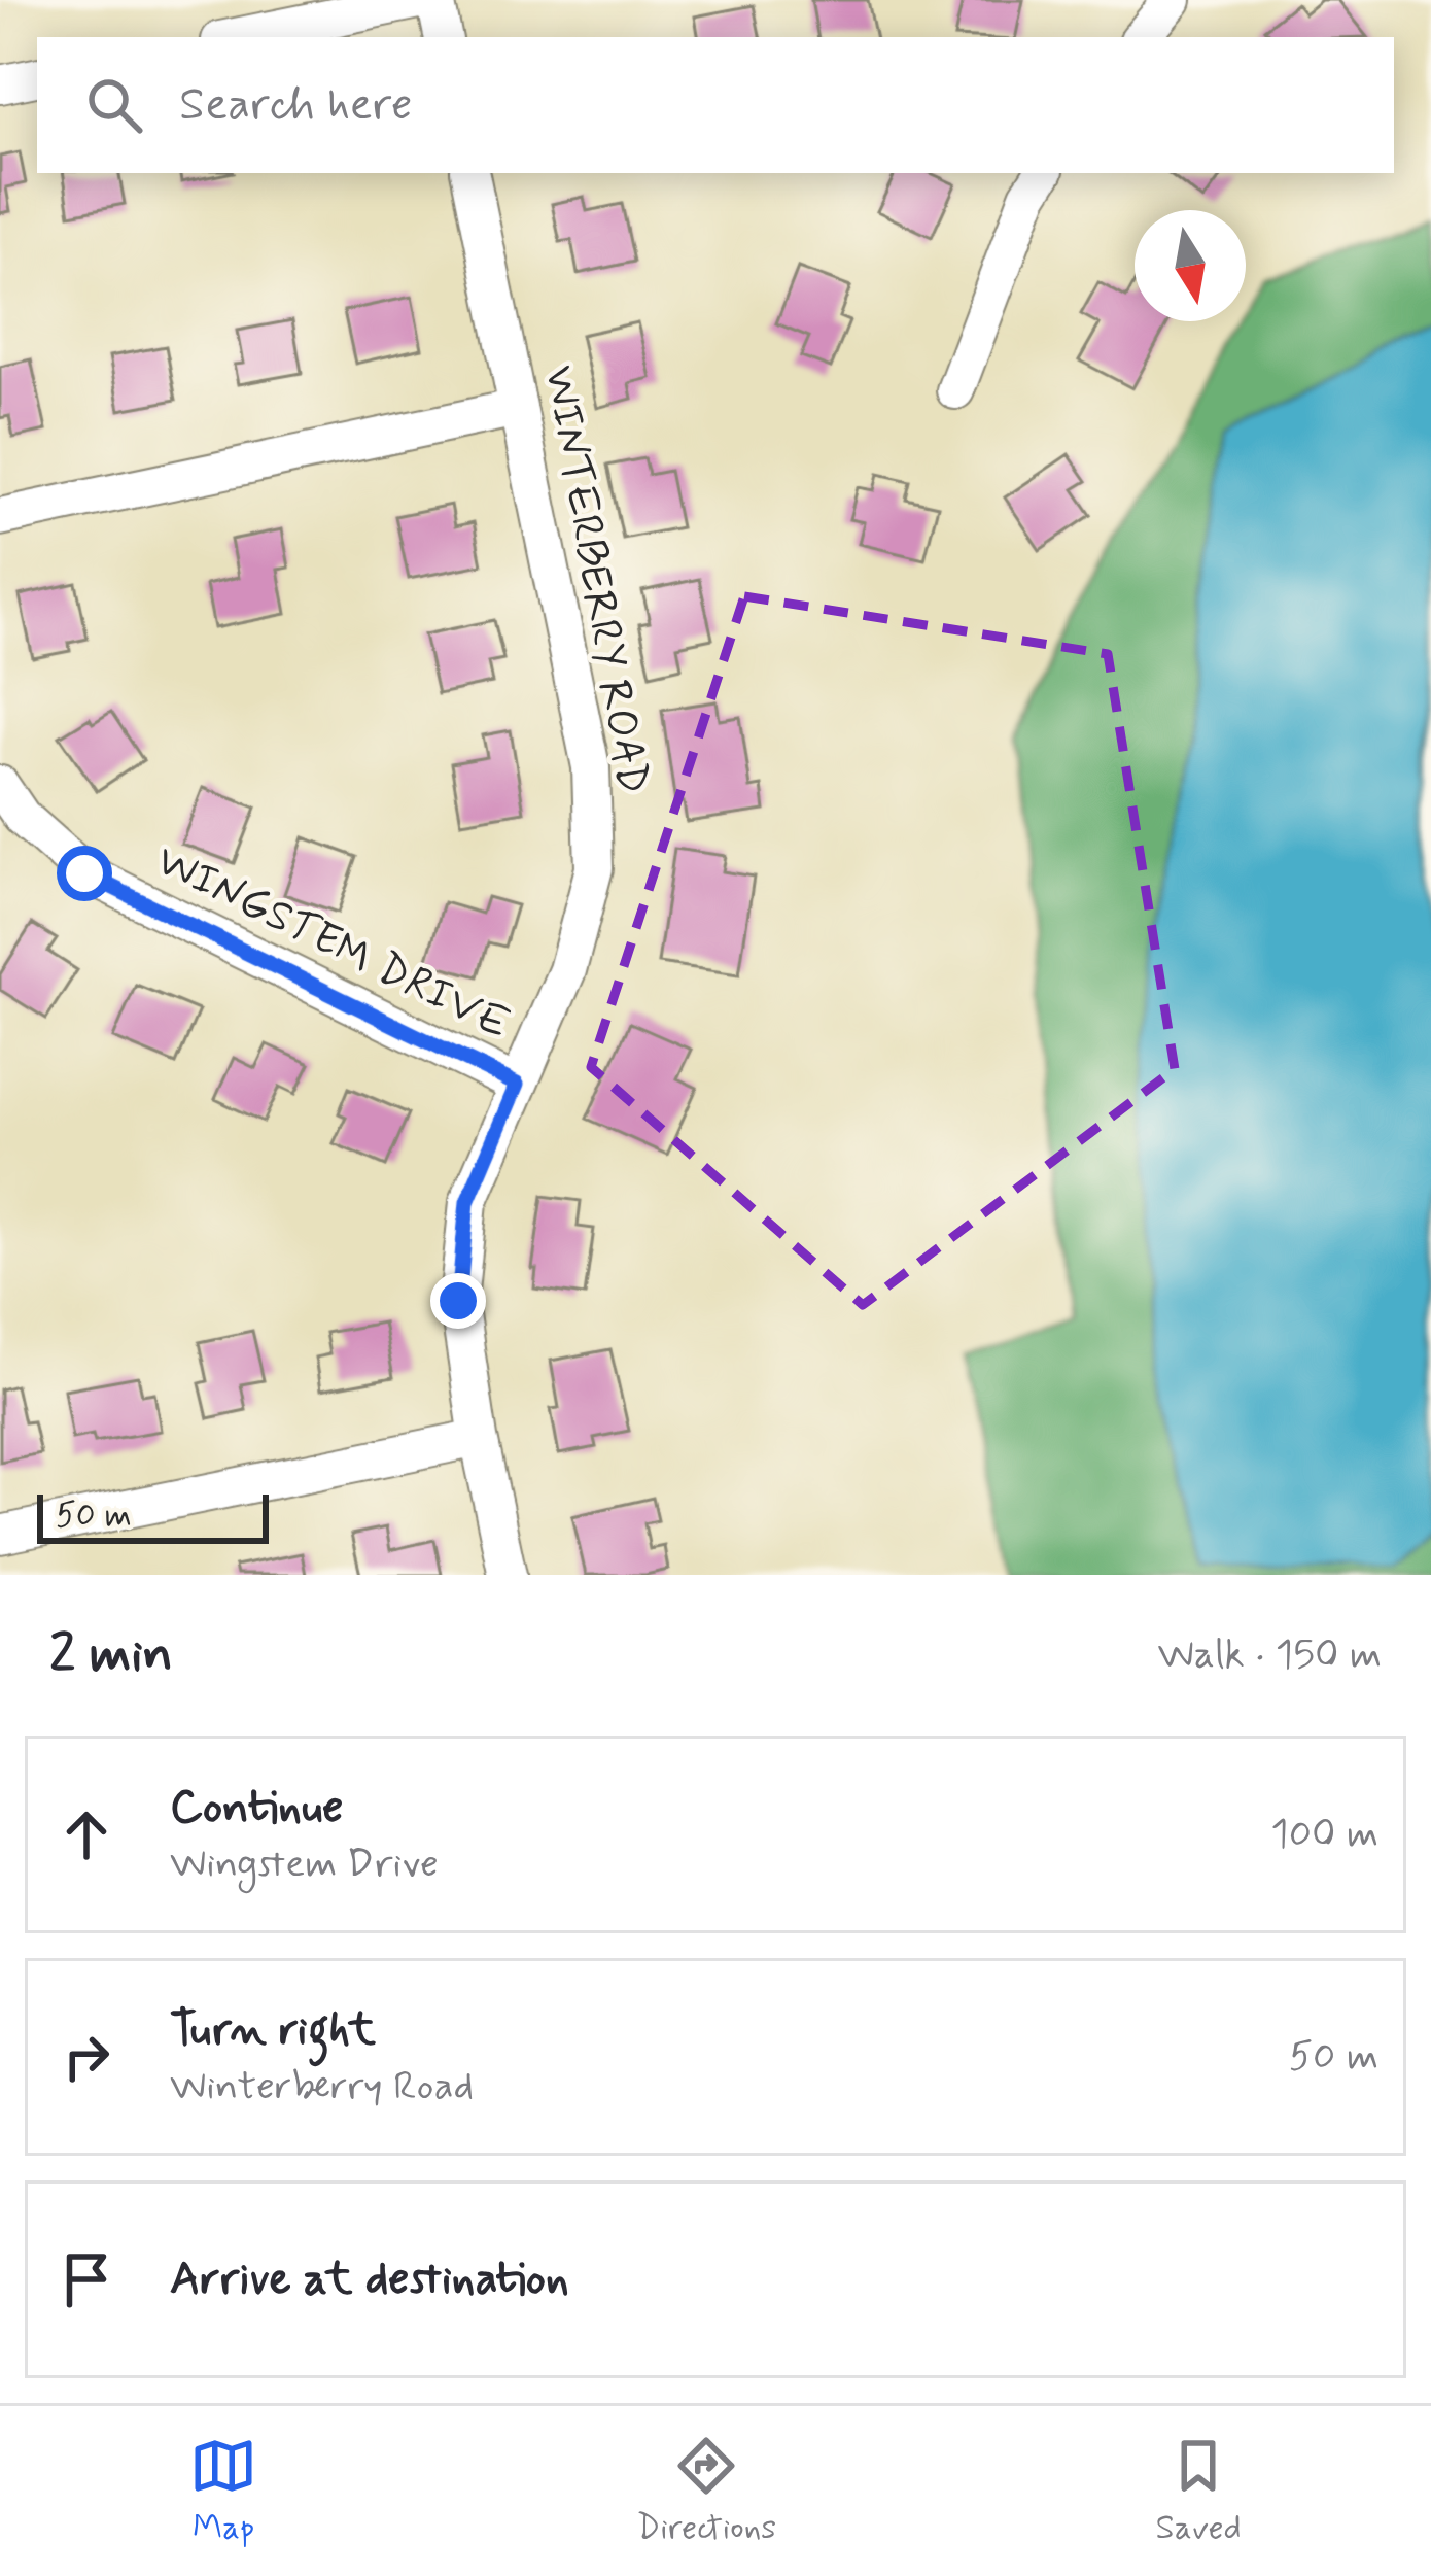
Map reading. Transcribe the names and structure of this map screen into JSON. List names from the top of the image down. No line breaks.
{"streets":{"street":["WINTERBERRY ROAD","WINGSTEM DRIVE"]},"crossings":[["WINTERBERRY ROAD","WINGSTEM DRIVE"]],"scale_bar":"50 m","north":"bottom","page":{"search":"Search here","scale":"50 m","heading":["2 min","Walk · 150 m"],"list":[["Continue","Wingstem Drive","100 m"],["Turn right","Winterberry Road","50 m"],"Arrive at destination"],"nav":["Map","Directions","Saved"]}}
